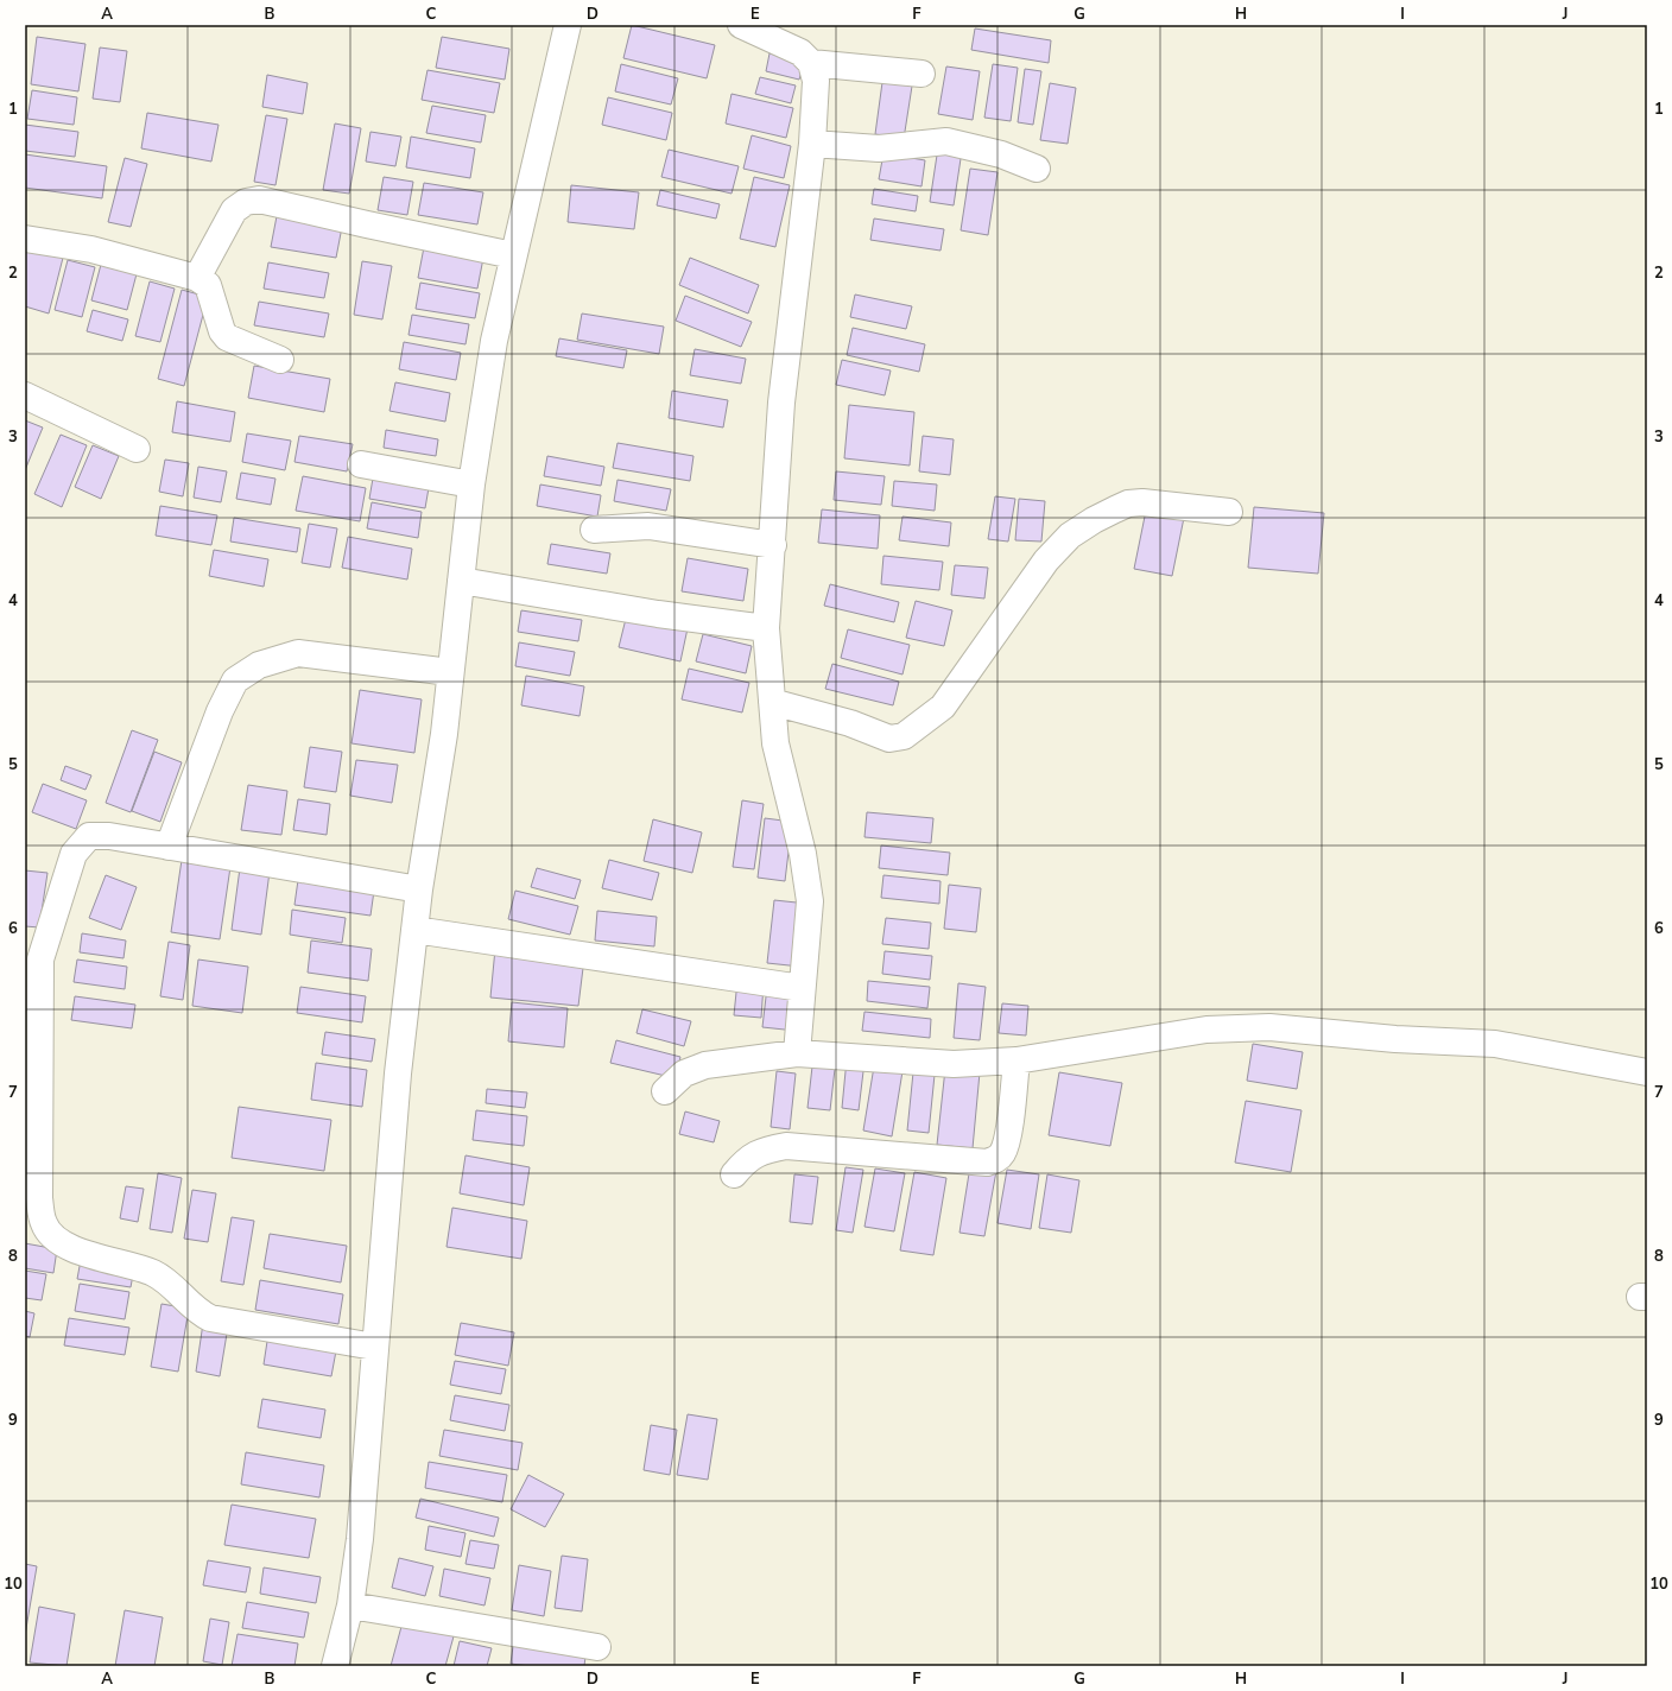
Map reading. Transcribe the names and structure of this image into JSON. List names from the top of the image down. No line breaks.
{"grid":{"columns":["A","B","C","D","E","F","G","H","I","J"],"rows":["1","2","3","4","5","6","7","8","9","10"]}}
